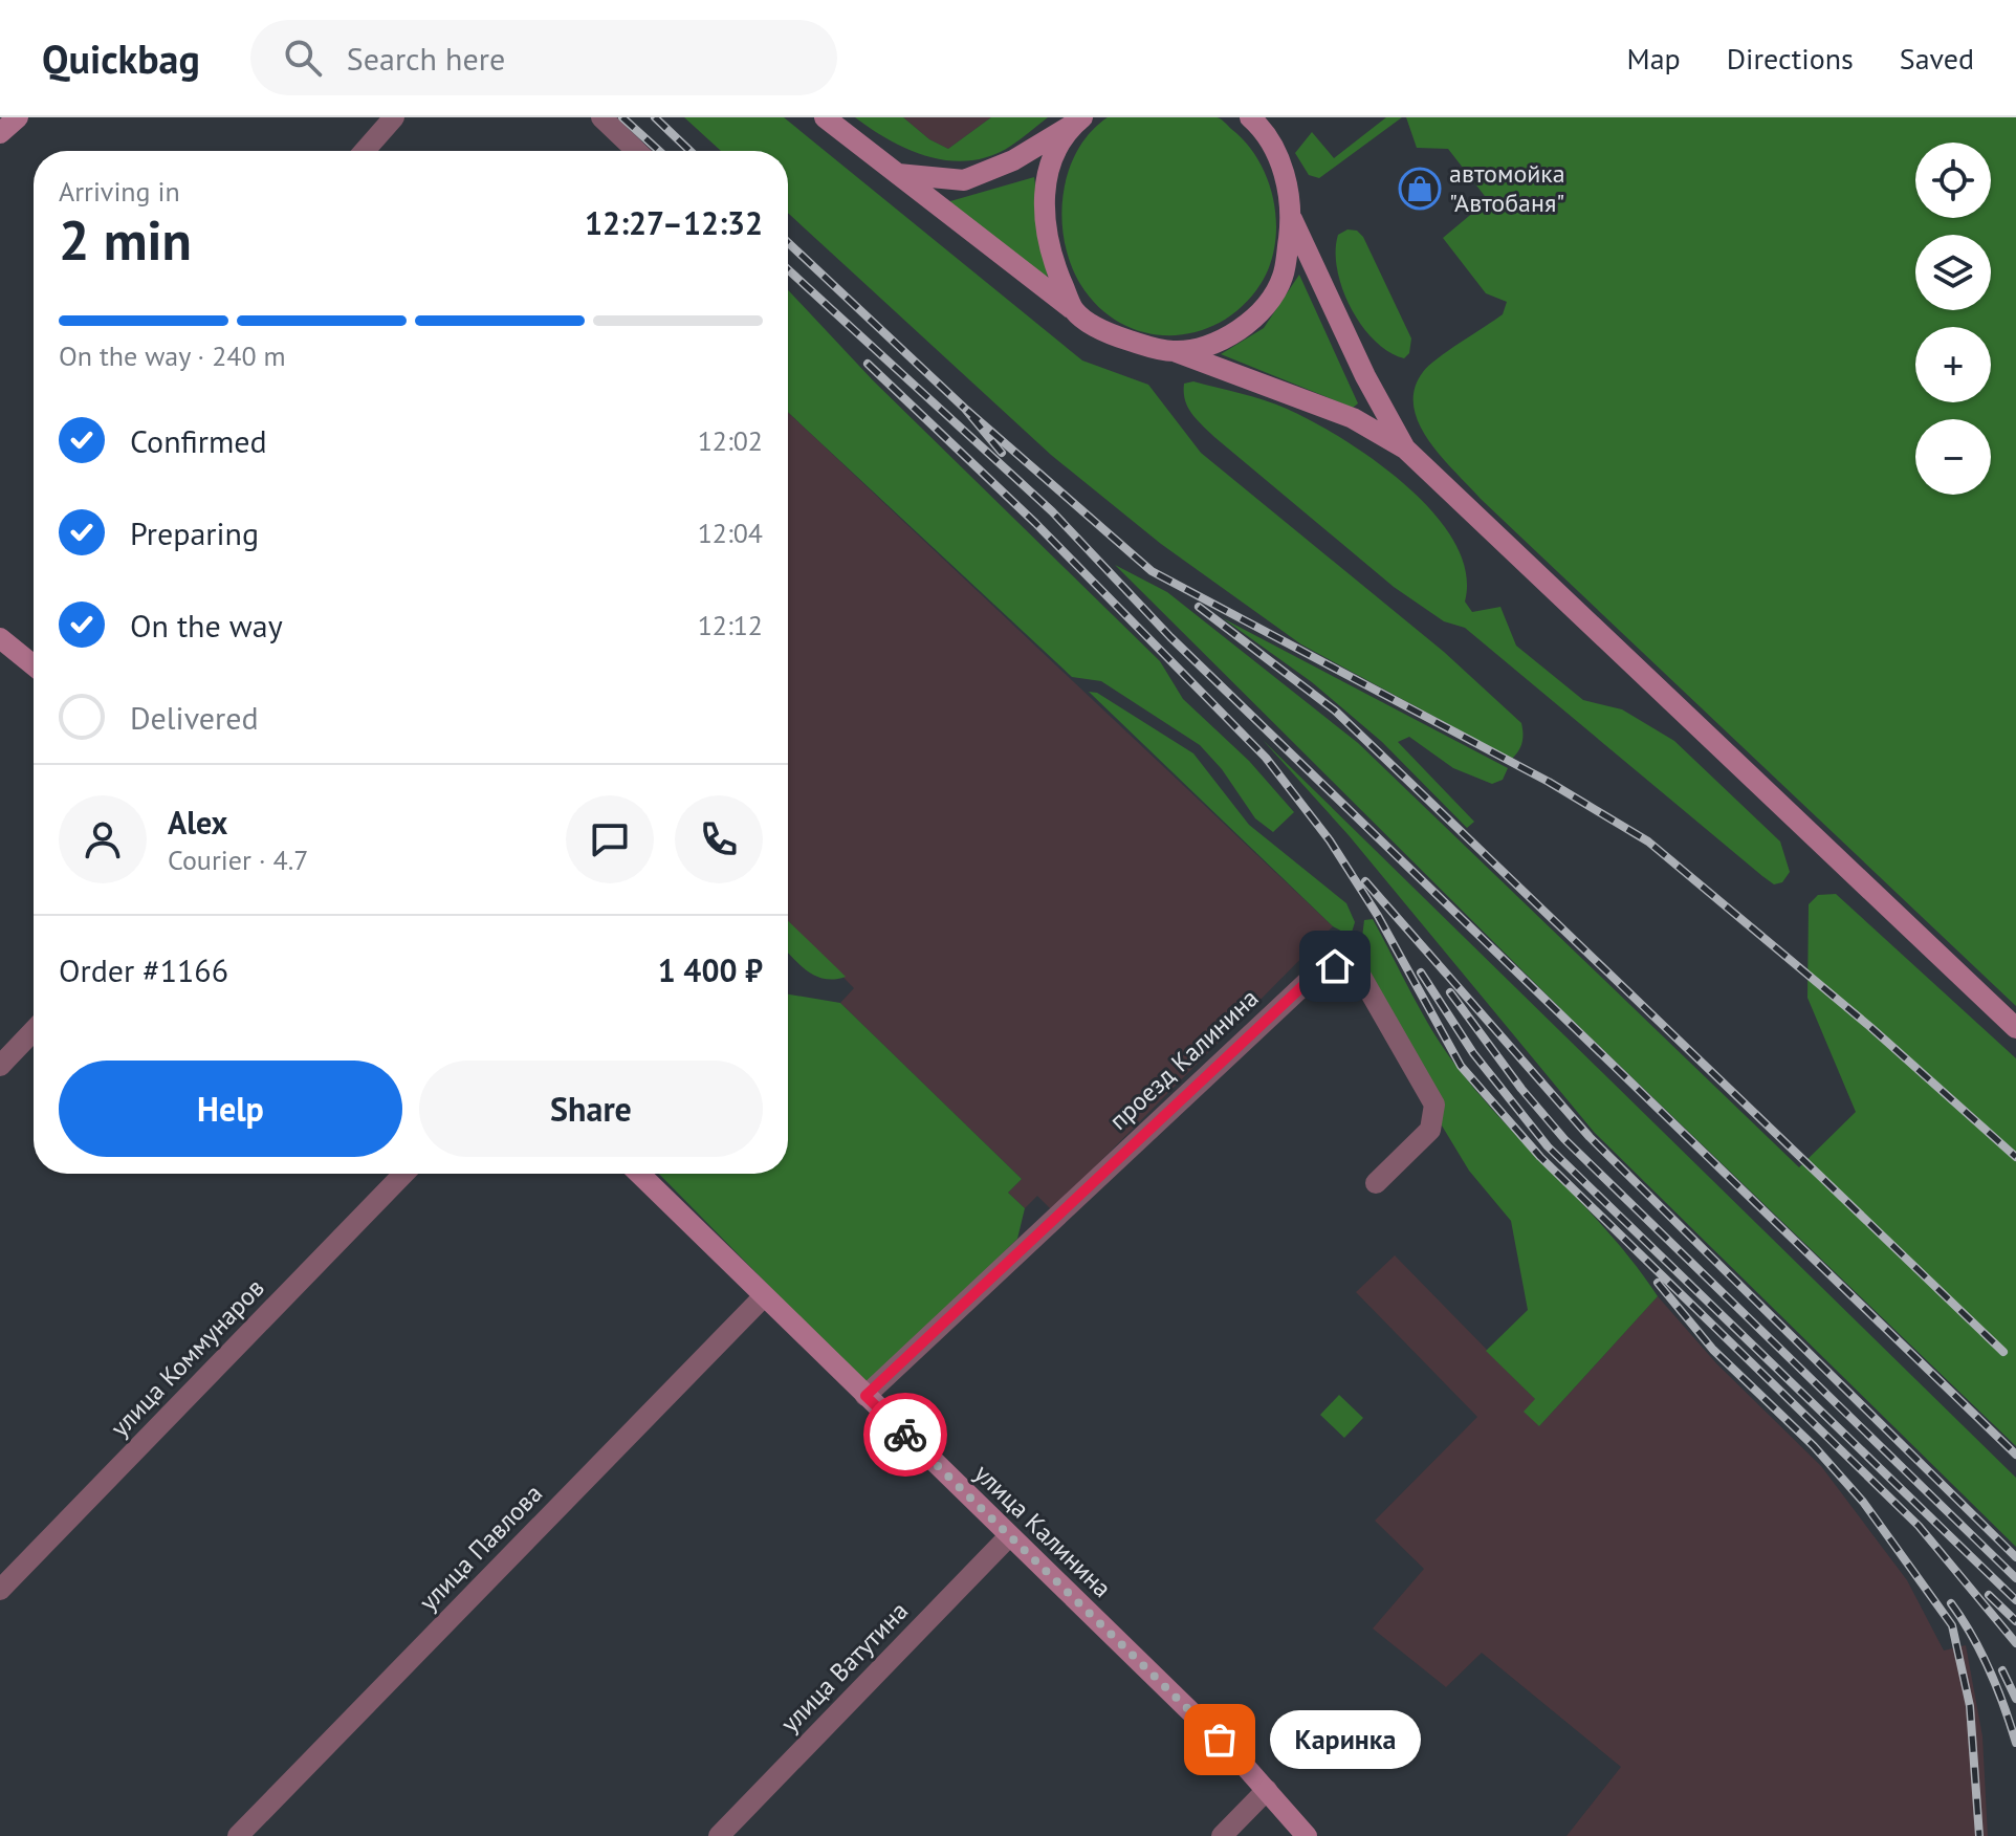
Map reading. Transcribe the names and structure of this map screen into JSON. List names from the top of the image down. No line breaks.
{"streets":{"main road":["улица Калинина"],"street":["проезд Калинина","улица Коммунаров","улица Павлова","улица Ватутина"]},"crossings":[["проезд Калинина","улица Калинина"],["улица Калинина","улица Павлова"],["улица Калинина","улица Ватутина"]],"places":{"shop":["автомойка \"Автобаня\""],"other":["Каринка"]},"page":{"header":"Quickbag","search":"Search here","nav":["Map","Directions","Saved"],"map_buttons":["+","−"],"heading":["2 min","Arriving in","12:27–12:32"],"panel":["Alex","Courier · 4.7","Order #1166","1 400 ₽"],"bar":"On the way · 240 m","list":[["Confirmed","12:02"],["Preparing","12:04"],["On the way","12:12"],"Delivered"],"buttons":["Help","Share"],"bubble":"Каринка"}}
